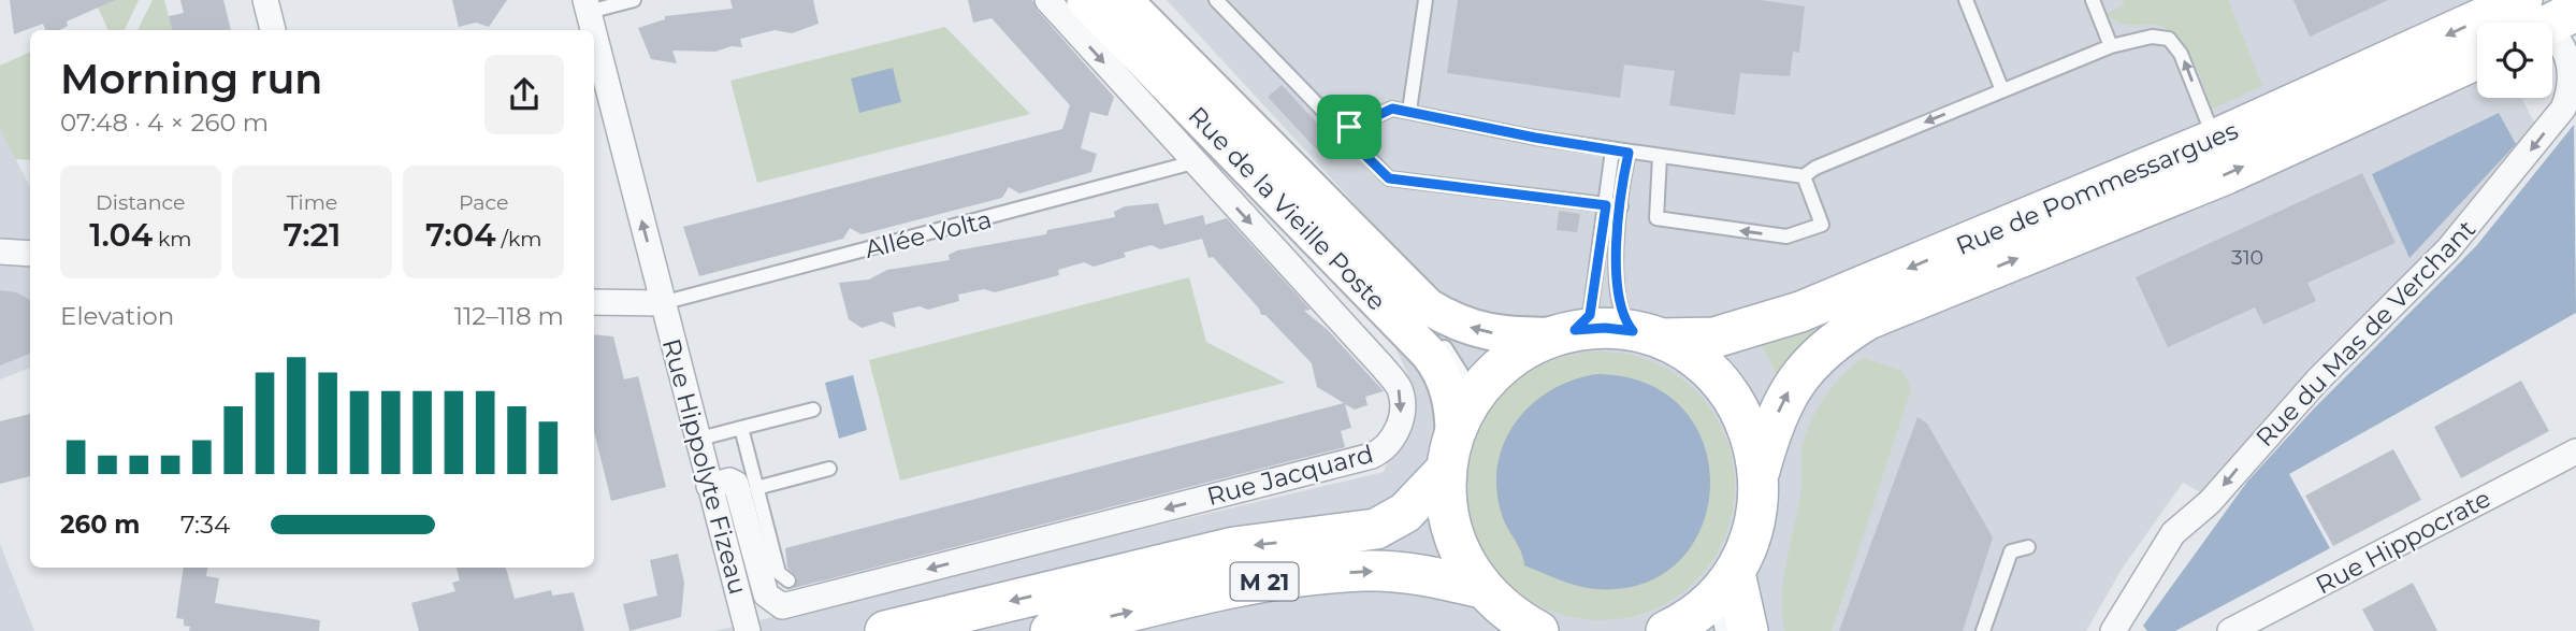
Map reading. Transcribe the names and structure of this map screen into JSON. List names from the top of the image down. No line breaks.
{"streets":{"main road":["Rue de Pommessargues","Rue de la Vieille Poste","M 21"],"street":["Rue du Mas de Verchant","Rue Hippolyte Fizeau","Rue Jacquard","Rue Hippocrate"],"lane":["Allée Volta"]},"crossings":[["Rue de Pommessargues","Rue de la Vieille Poste"],["Rue de Pommessargues","Rue du Mas de Verchant"],["Rue de la Vieille Poste","M 21"],["Allée Volta","Rue Hippolyte Fizeau"],["Allée Volta","Rue Jacquard"],["Rue Hippolyte Fizeau","Rue Jacquard"]],"one_way":["Rue du Mas de Verchant","Rue Hippolyte Fizeau"],"house_numbers":["310"],"page":{"heading":["Morning run","07:48 · 4 × 260 m"],"stats":[["Distance","1.04 km"],["Time","7:21"],["Pace","7:04 /km"]],"chart":["Elevation","112–118 m"],"list":[{"name":"260 m","note":"7:34"}]}}
